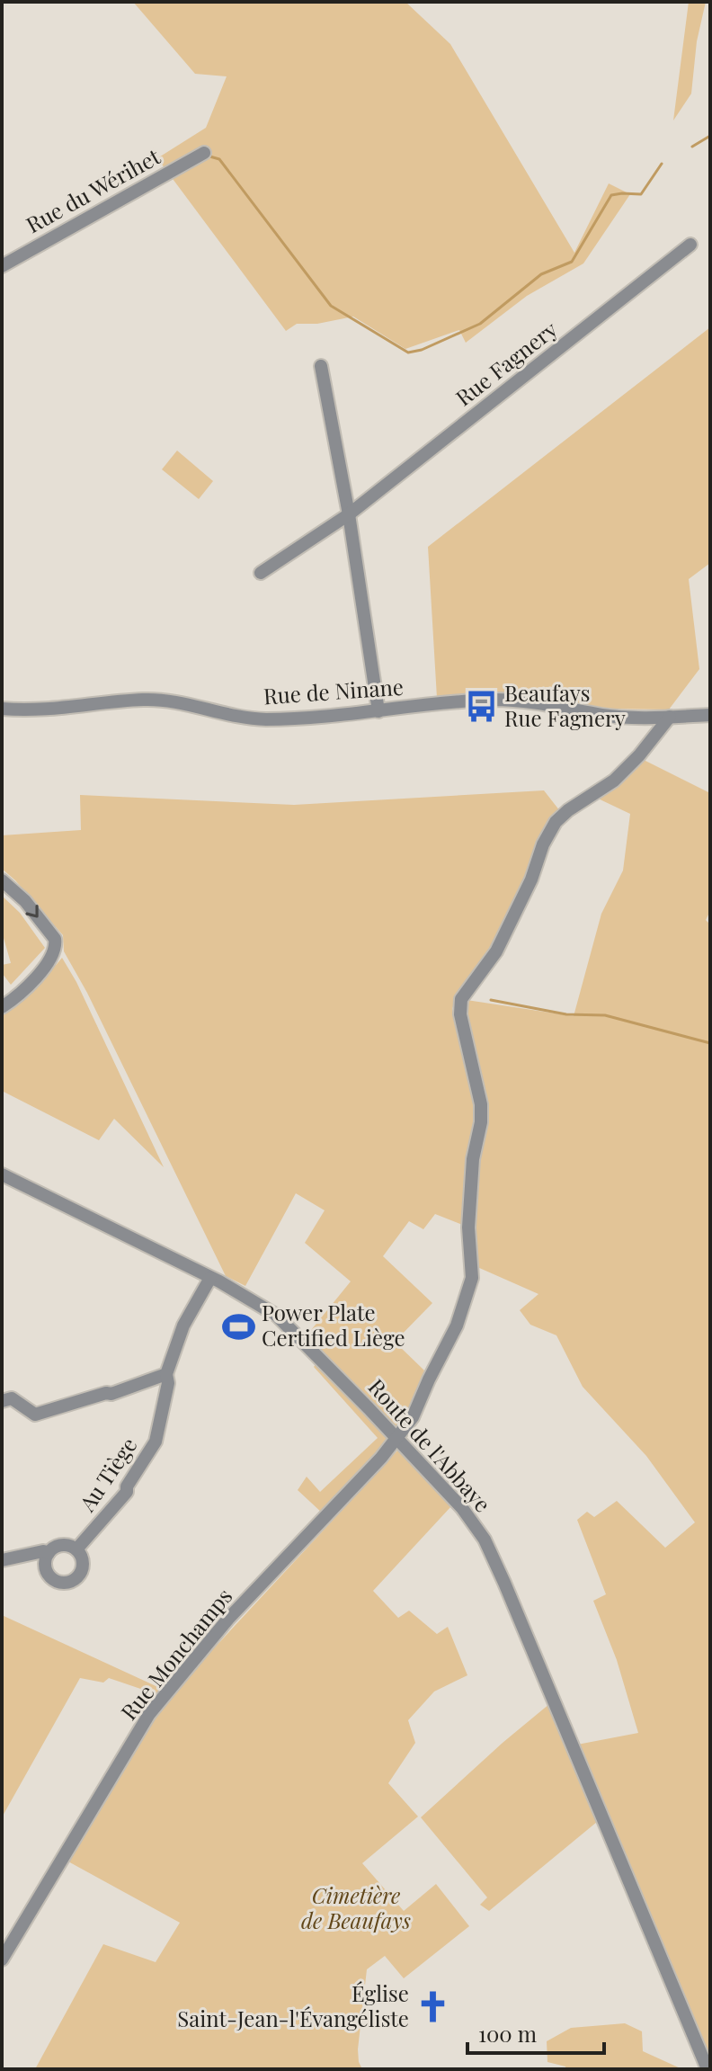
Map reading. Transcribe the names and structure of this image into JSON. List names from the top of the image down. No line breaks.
{"streets":{"street":["Rue du Wérihet","Rue Fagnery","Rue de Ninane","Route de l'Abbaye","Au Tiège","Rue Monchamps"]},"crossings":[["Rue de Ninane","Rue Monchamps"],["Route de l'Abbaye","Au Tiège"],["Route de l'Abbaye","Rue Monchamps"]],"parks":["Cimetière de Beaufays"],"places":{"bus stop":["Beaufays Rue Fagnery"],"sports":["Power Plate Certified Liège"],"church":["Église Saint-Jean-l'Évangéliste"]},"scale_bar":"100 m"}
